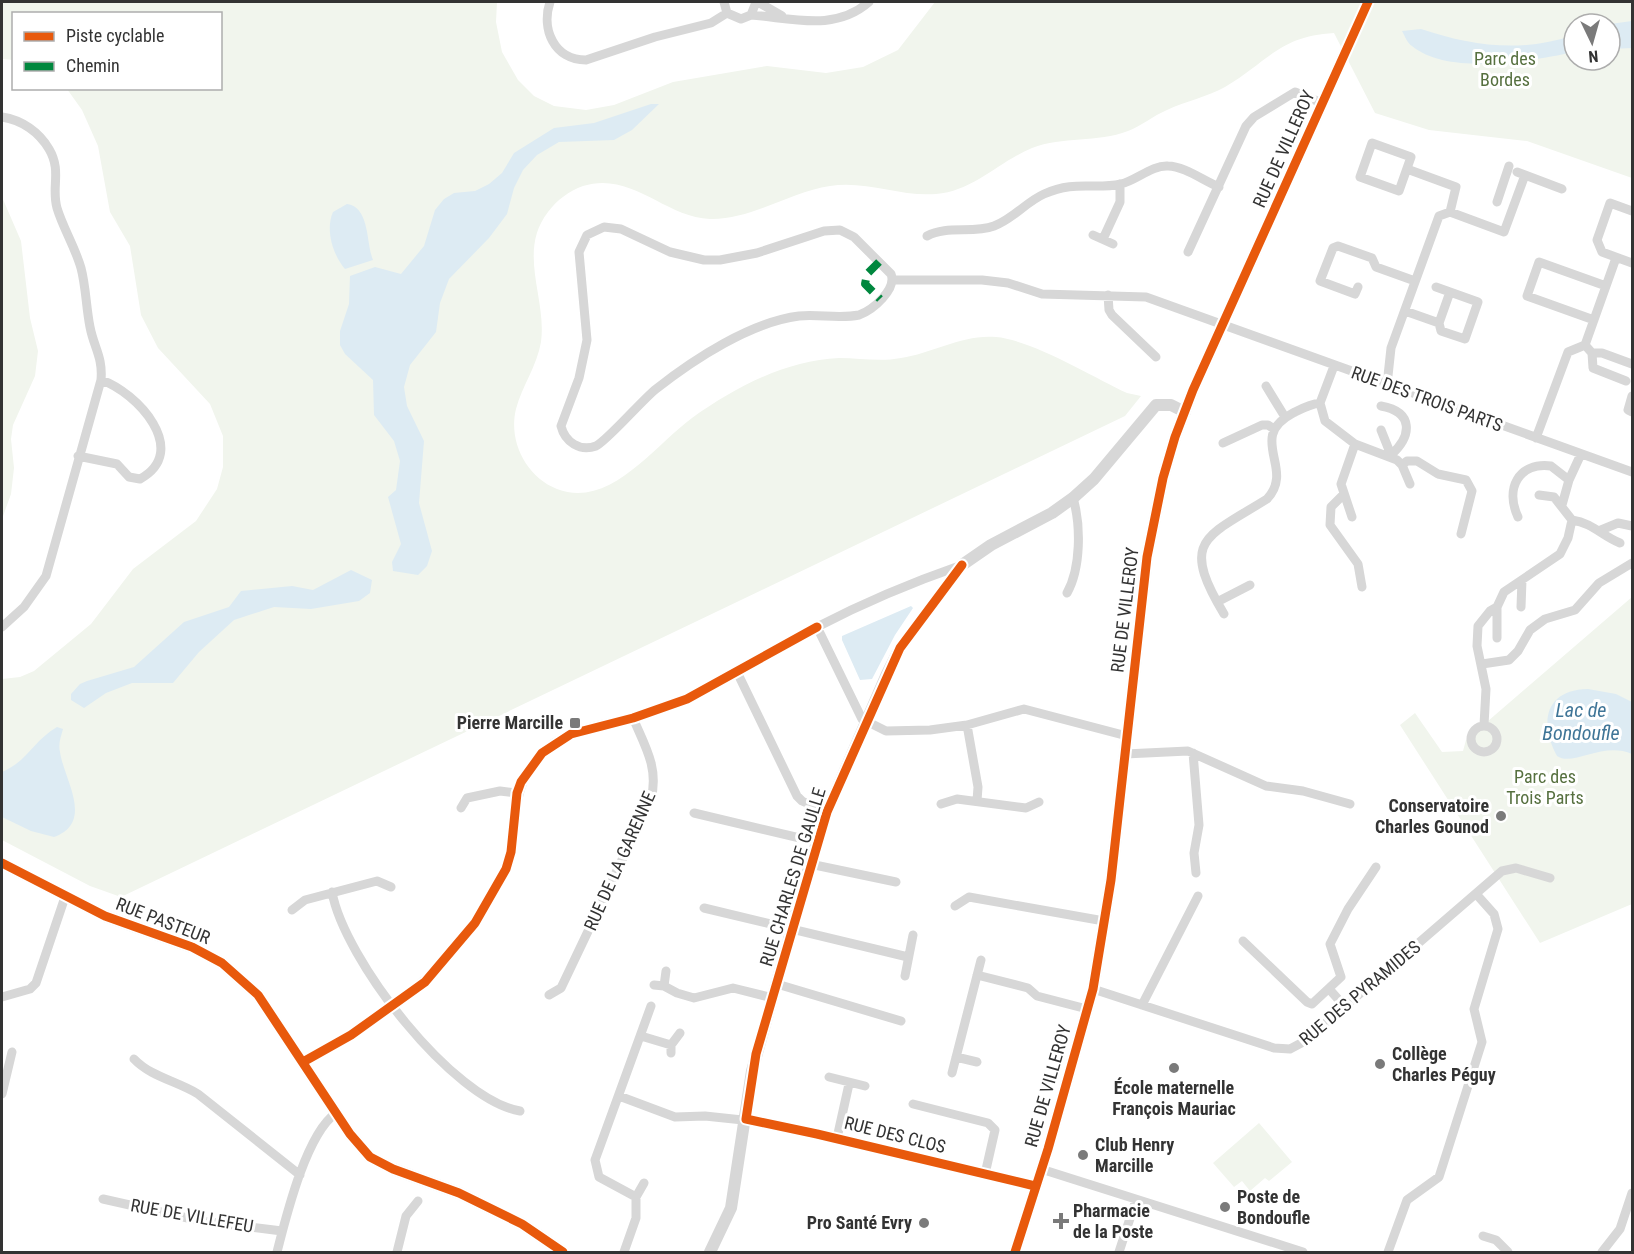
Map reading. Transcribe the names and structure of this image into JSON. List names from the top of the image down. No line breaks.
{"streets":{"street":["RUE DE VILLEROY","RUE DES TROIS PARTS","RUE DE LA GARENNE","RUE CHARLES DE GAULLE","RUE PASTEUR","RUE DES PYRAMIDES","RUE DES CLOS","RUE DE VILLEFEU"]},"crossings":[["RUE DE VILLEROY","RUE DES TROIS PARTS"],["RUE DE VILLEROY","RUE CHARLES DE GAULLE"],["RUE DE VILLEROY","RUE DES PYRAMIDES"],["RUE DE VILLEROY","RUE DES CLOS"],["RUE CHARLES DE GAULLE","RUE DES CLOS"]],"water":["Lac de Bondoufle"],"parks":["Parc des Bordes","Parc des Trois Parts"],"places":{"transit":["Pierre Marcille"],"other":["Conservatoire Charles Gounod","Collège Charles Péguy","École maternelle François Mauriac","Club Henry Marcille","Poste de Bondoufle","Pro Santé Evry"],"health":["Pharmacie de la Poste"]},"legend":["Piste cyclable","Chemin"],"north":"bottom"}
